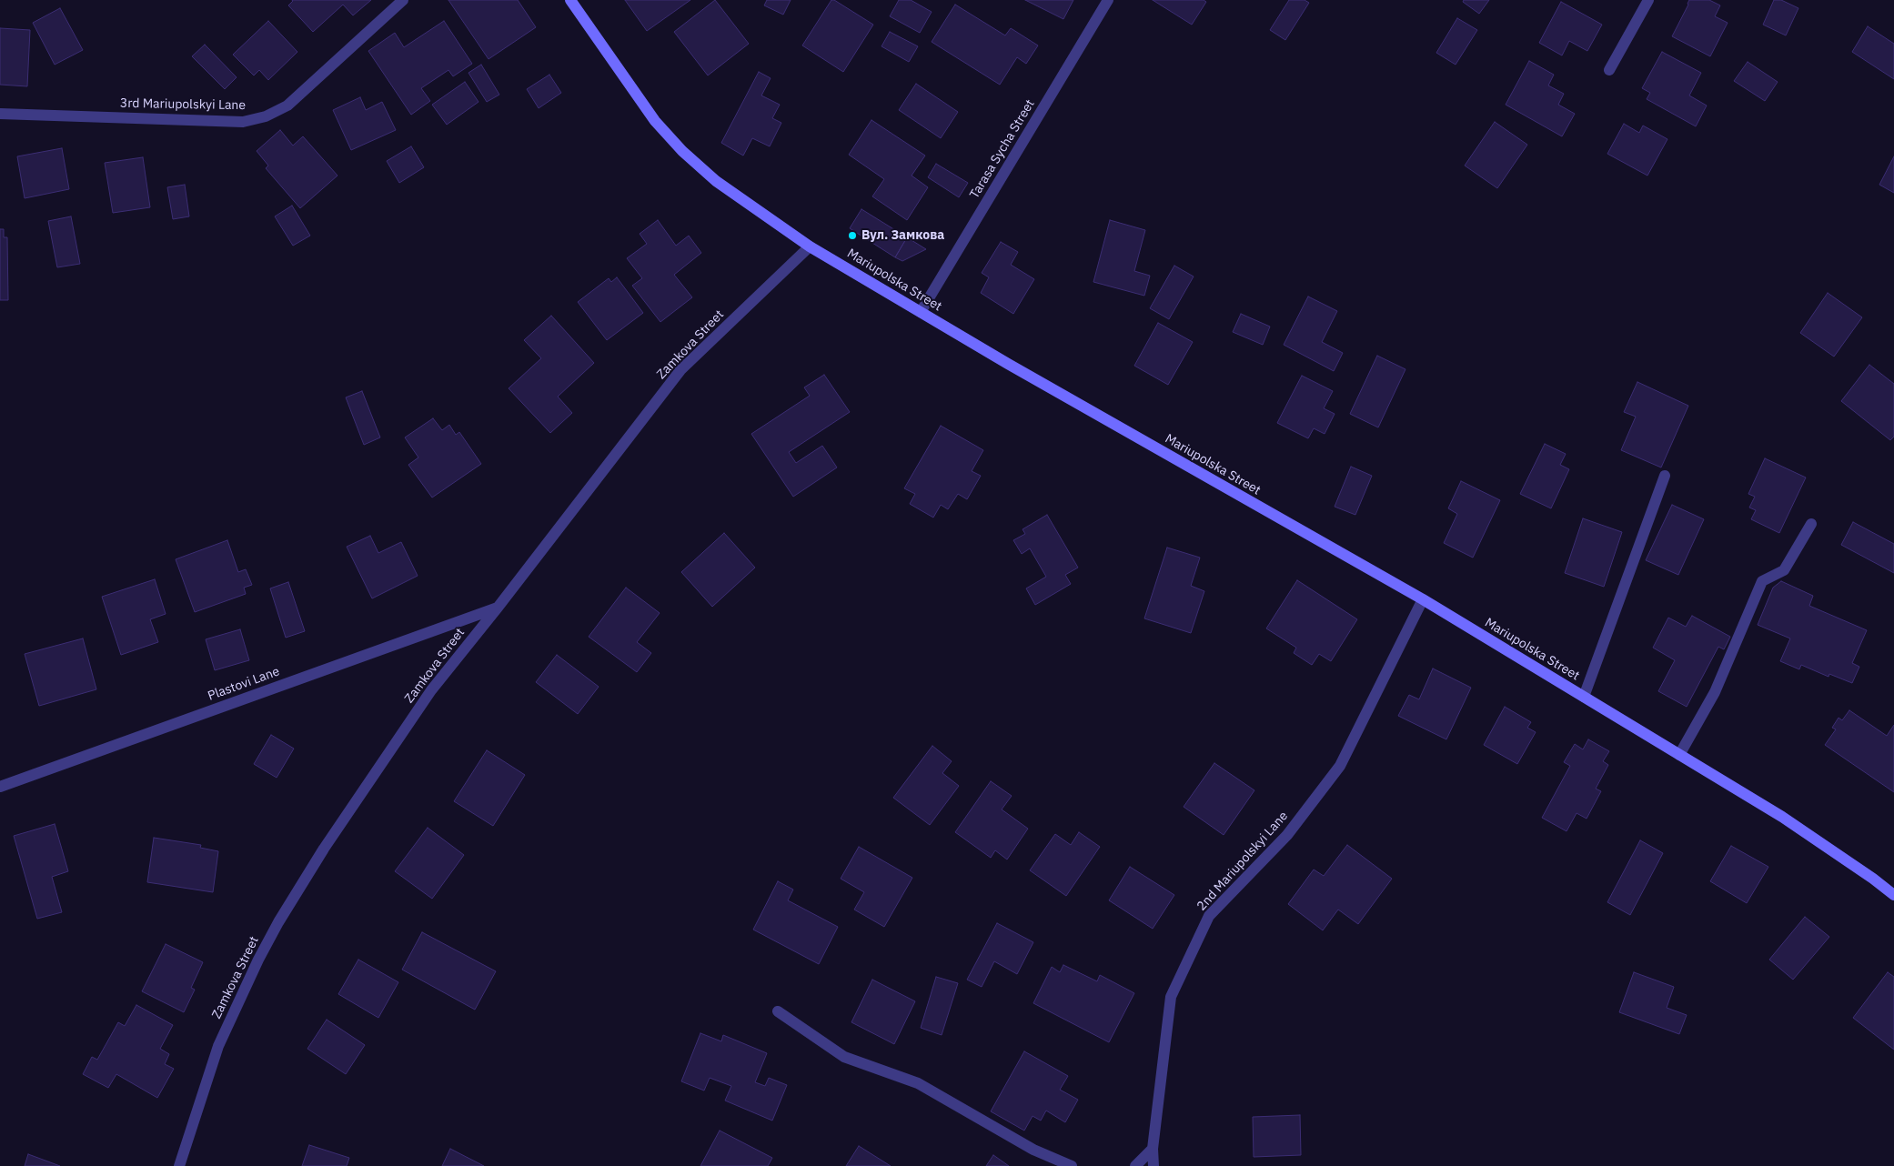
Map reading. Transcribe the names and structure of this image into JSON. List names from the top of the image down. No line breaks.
{"streets":{"main road":["Mariupolska Street"],"street":["3rd Mariupolskyi Lane","Tarasa Sycha Street","Zamkova Street","Plastovi Lane","2nd Mariupolskyi Lane"]},"crossings":[["Tarasa Sycha Street","Mariupolska Street"],["Mariupolska Street","Zamkova Street"],["Mariupolska Street","2nd Mariupolskyi Lane"],["Zamkova Street","Plastovi Lane"]],"places":["Вул. Замкова"]}
